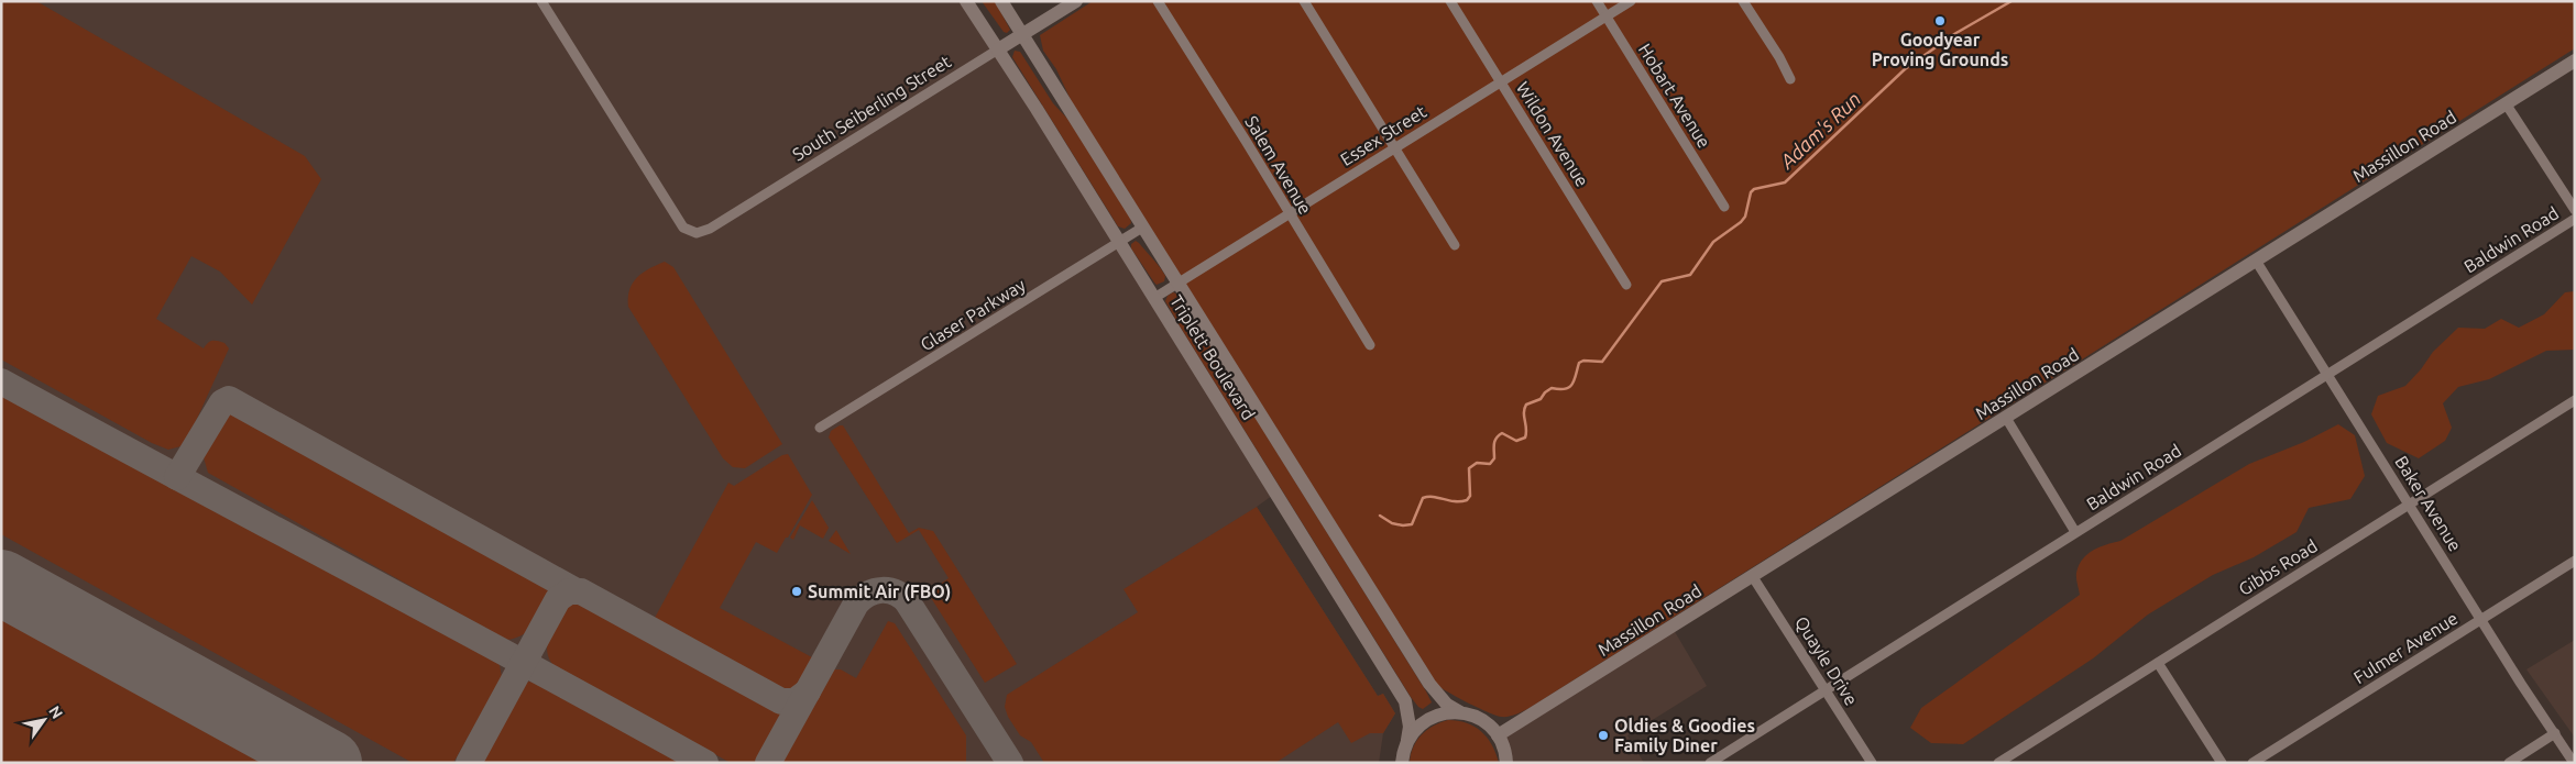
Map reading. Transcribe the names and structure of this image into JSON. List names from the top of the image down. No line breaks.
{"streets":{"main road":["South Seiberling Street","Massillon Road","Triplett Boulevard"],"street":["Hobart Avenue","Wildon Avenue","Essex Street","Salem Avenue","Baldwin Road","Glaser Parkway","Baker Avenue","Gibbs Road","Fulmer Avenue","Quayle Drive"]},"crossings":[["Hobart Avenue","Essex Street"],["South Seiberling Street","Triplett Boulevard"],["Wildon Avenue","Essex Street"],["Essex Street","Salem Avenue"],["Essex Street","Triplett Boulevard"],["Massillon Road","Triplett Boulevard"],["Massillon Road","Baker Avenue"],["Massillon Road","Quayle Drive"],["Baldwin Road","Baker Avenue"],["Baldwin Road","Quayle Drive"],["Glaser Parkway","Triplett Boulevard"],["Baker Avenue","Gibbs Road"],["Baker Avenue","Fulmer Avenue"]],"water":["Adam's Run"],"places":["Goodyear Proving Grounds","Summit Air (FBO)","Oldies & Goodies Family Diner"],"north":"top right"}
